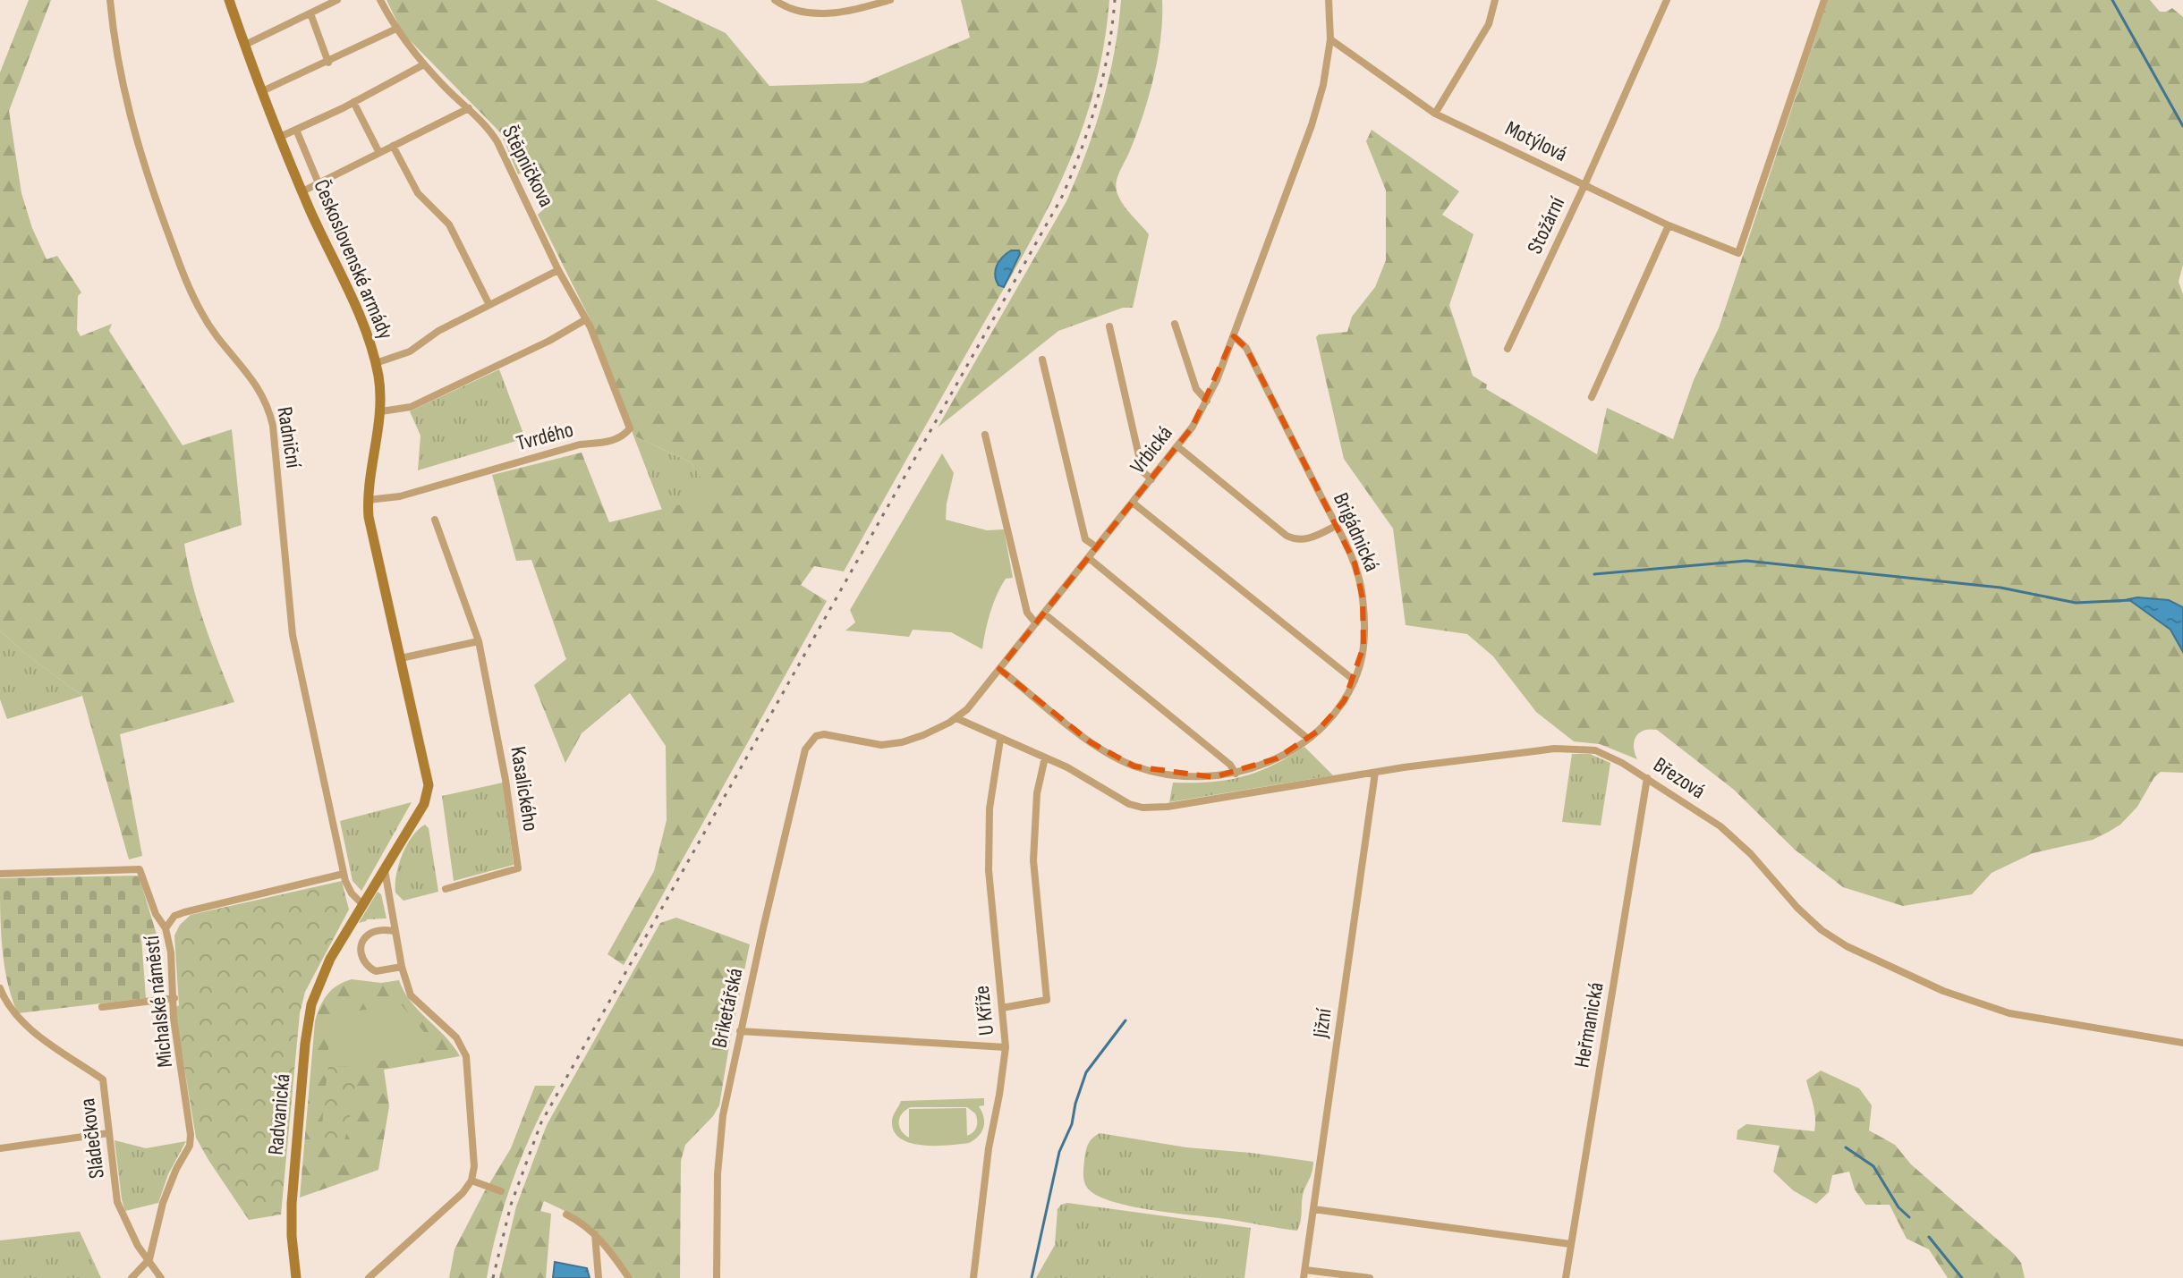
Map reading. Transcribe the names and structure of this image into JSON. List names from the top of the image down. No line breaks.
{"streets":{"street":["Motýlová","Štěpničkova","Stožární","Československé armády","Tvrdého","Radniční","Vrbická","Brigádnická","Březová","Kasalického","Michalské náměstí","Briketářská","U Kříže","Jižní","Heřmanická","Radvanická","Sládečkova"]},"crossings":[["Motýlová","Stožární"],["Motýlová","Vrbická"],["Štěpničkova","Tvrdého"],["Československé armády","Tvrdého"],["Československé armády","Radniční"],["Československé armády","Radvanická"],["Radniční","Michalské náměstí"],["Vrbická","Brigádnická"],["Vrbická","Březová"],["Vrbická","Briketářská"],["Březová","U Kříže"],["Březová","Jižní"],["Březová","Heřmanická"],["Michalské náměstí","Sládečkova"]]}
